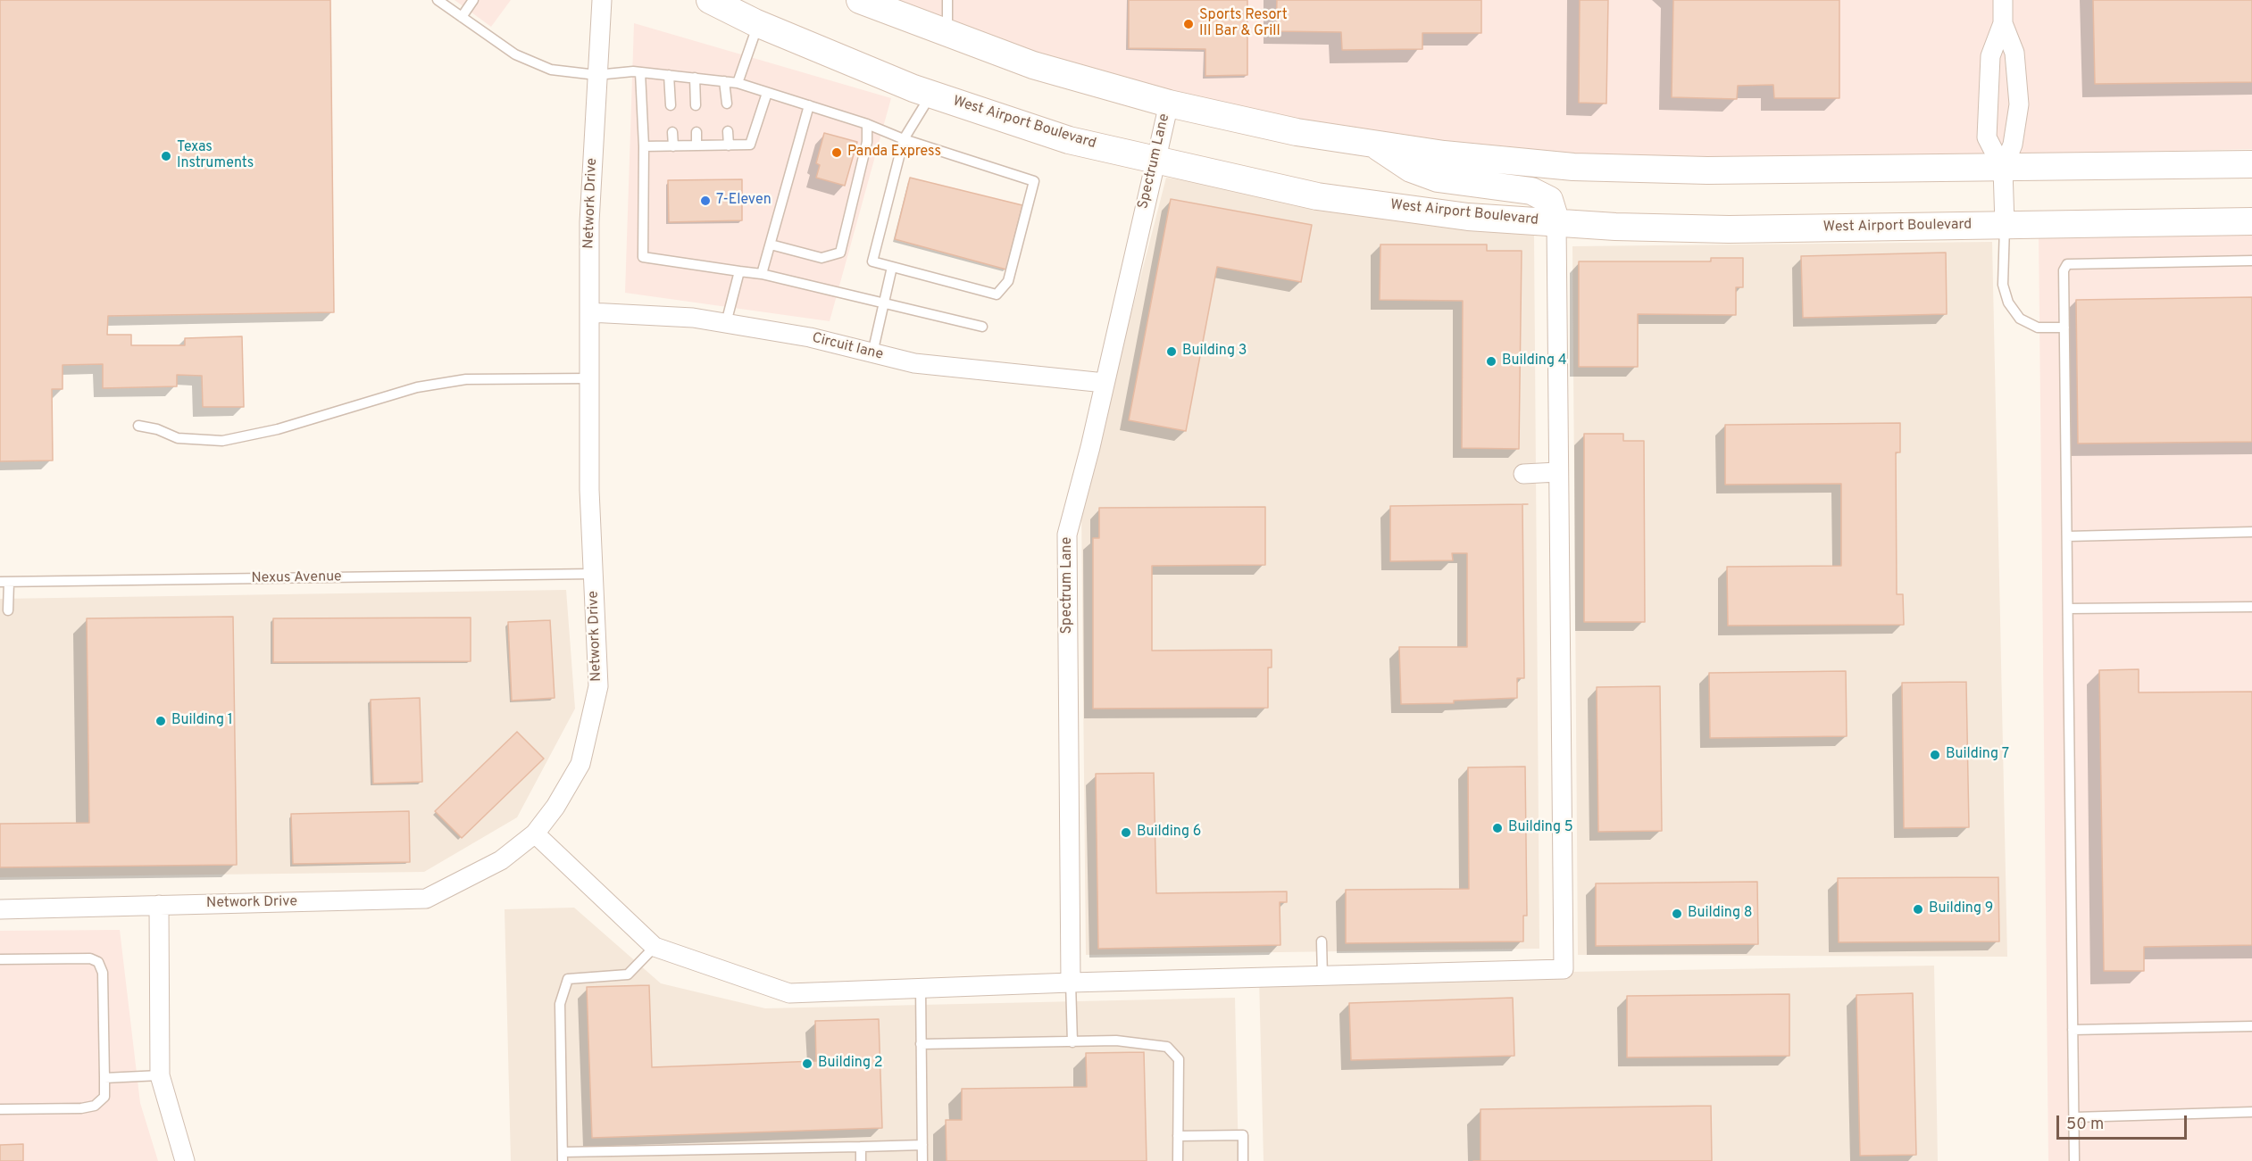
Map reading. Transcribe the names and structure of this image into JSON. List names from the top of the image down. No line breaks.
{"streets":{"main road":["West Airport Boulevard"],"street":["Spectrum Lane","Network Drive","Circuit lane"],"lane":["Nexus Avenue"]},"crossings":[["West Airport Boulevard","Spectrum Lane"],["Spectrum Lane","Circuit lane"],["Network Drive","Circuit lane"],["Network Drive","Nexus Avenue"]],"places":["Sports Resort III Bar & Grill","Panda Express","Texas Instruments","7-Eleven","Building 3","Building 4","Building 1","Building 7","Building 5","Building 6","Building 9","Building 8","Building 2"],"scale_bar":"50 m"}
